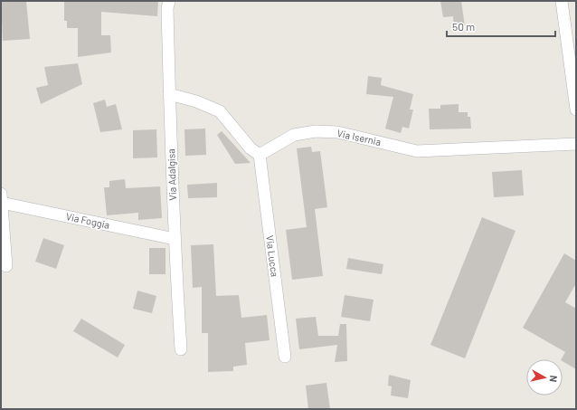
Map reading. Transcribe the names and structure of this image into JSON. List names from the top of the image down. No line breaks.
{"streets":{"street":["Via Isernia","Via Adalgisa","Via Foggia","Via Lucca"]},"crossings":[["Via Isernia","Via Lucca"],["Via Adalgisa","Via Foggia"]],"scale_bar":"50 m","north":"right"}
